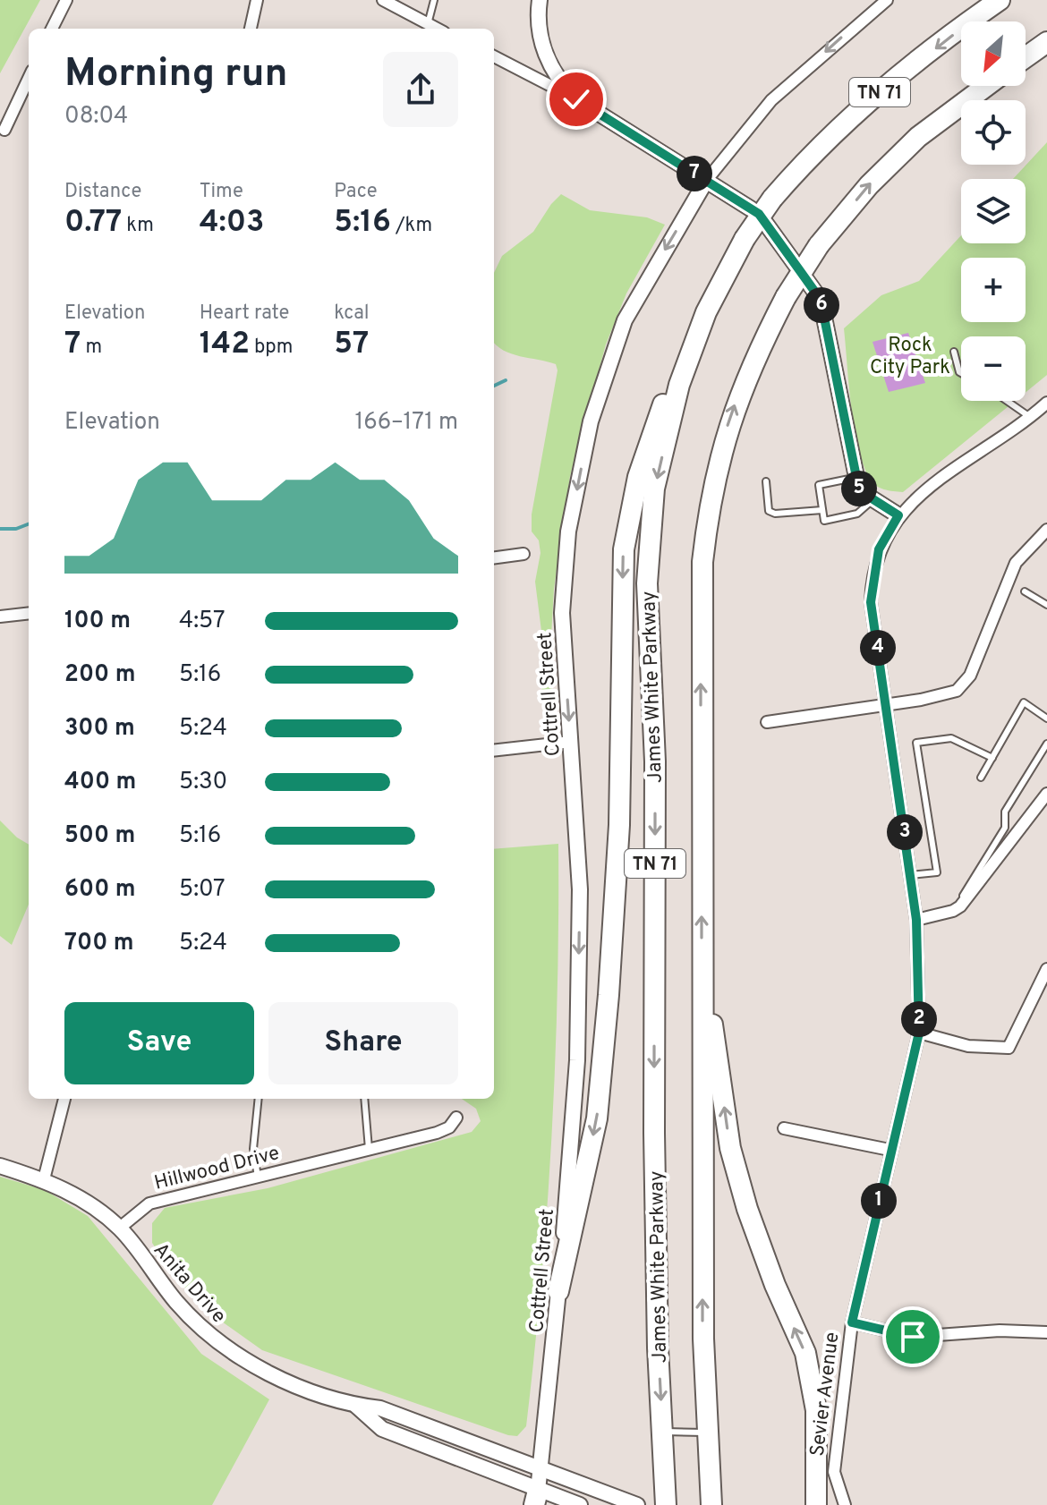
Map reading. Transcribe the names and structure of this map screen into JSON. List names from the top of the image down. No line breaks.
{"streets":{"highway":["TN 71","James White Parkway"],"street":["Cottrell Street","Hillwood Drive","Anita Drive","Sevier Avenue"]},"crossings":[["Cottrell Street","Anita Drive"],["Hillwood Drive","Anita Drive"]],"one_way":["Cottrell Street"],"parks":["Rock City Park"],"north":"bottom left","page":{"map_buttons":["+","−"],"heading":["Morning run","08:04"],"stats":[["Distance","0.77 km"],["Time","4:03"],["Pace","5:16 /km"],["Elevation","7 m"],["Heart rate","142 bpm"],["kcal","57"]],"pins":["7","6","5","4","3","2","1"],"chart":["Elevation","166–171 m"],"list":[{"name":"100 m","note":"4:57"},{"name":"200 m","note":"5:16"},{"name":"300 m","note":"5:24"},{"name":"400 m","note":"5:30"},{"name":"500 m","note":"5:16"},{"name":"600 m","note":"5:07"},{"name":"700 m","note":"5:24"}],"buttons":["Save","Share"]}}
